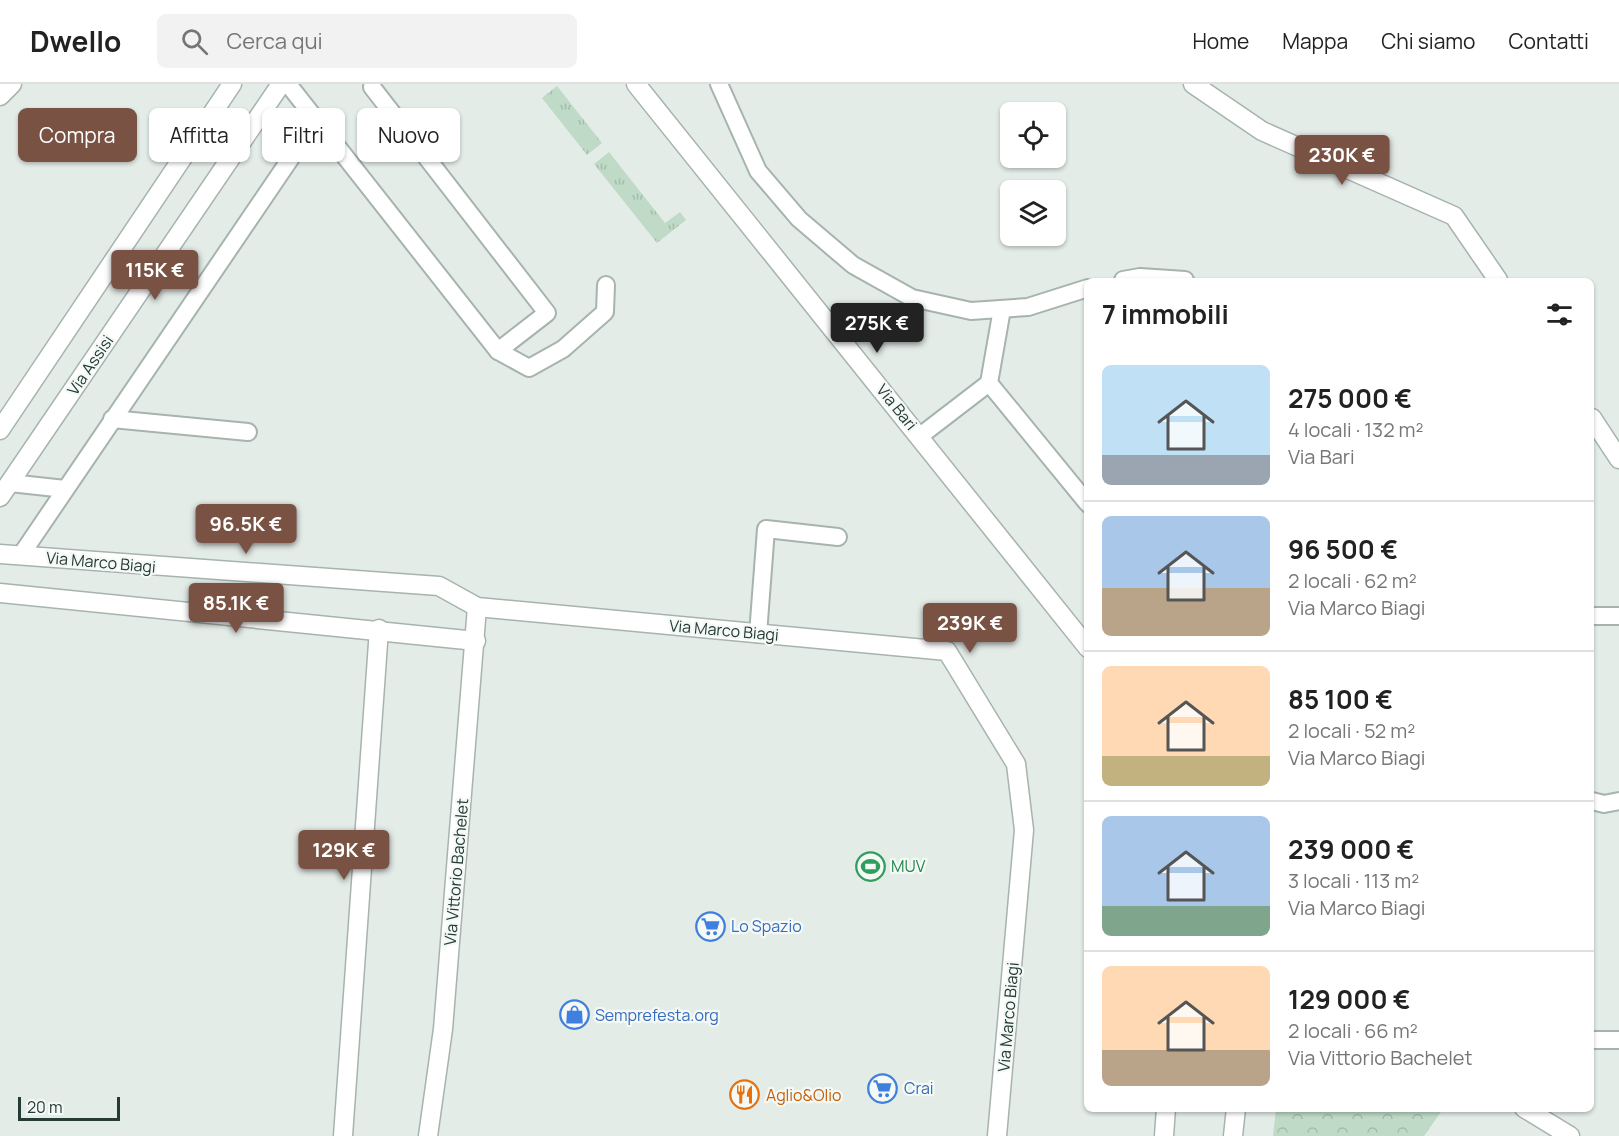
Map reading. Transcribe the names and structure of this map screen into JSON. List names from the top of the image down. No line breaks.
{"streets":{"street":["Via Assisi","Via Bari","Via Marco Biagi","Via Vittorio Bachelet"]},"crossings":[["Via Marco Biagi","Via Vittorio Bachelet"]],"places":{"sports":["MUV"],"supermarket":["Lo Spazio","Crai"],"shop":["Semprefesta.org"],"restaurant":["Aglio&Olio"]},"scale_bar":"20 m","page":{"header":"Dwello","search":"Cerca qui","nav":["Home","Mappa","Chi siamo","Contatti"],"chip":["Compra","Affitta","Filtri","Nuovo"],"price":["230K €","115K €","275K €","96.5K €","85.1K €","239K €","129K €"],"heading":"7 immobili","list":[{"name":"275 000 €","note":"4 locali · 132 m² · Via Bari"},{"name":"96 500 €","note":"2 locali · 62 m² · Via Marco Biagi"},{"name":"85 100 €","note":"2 locali · 52 m² · Via Marco Biagi"},{"name":"239 000 €","note":"3 locali · 113 m² · Via Marco Biagi"},{"name":"129 000 €","note":"2 locali · 66 m² · Via Vittorio Bachelet"}],"scale":"20 m"}}
